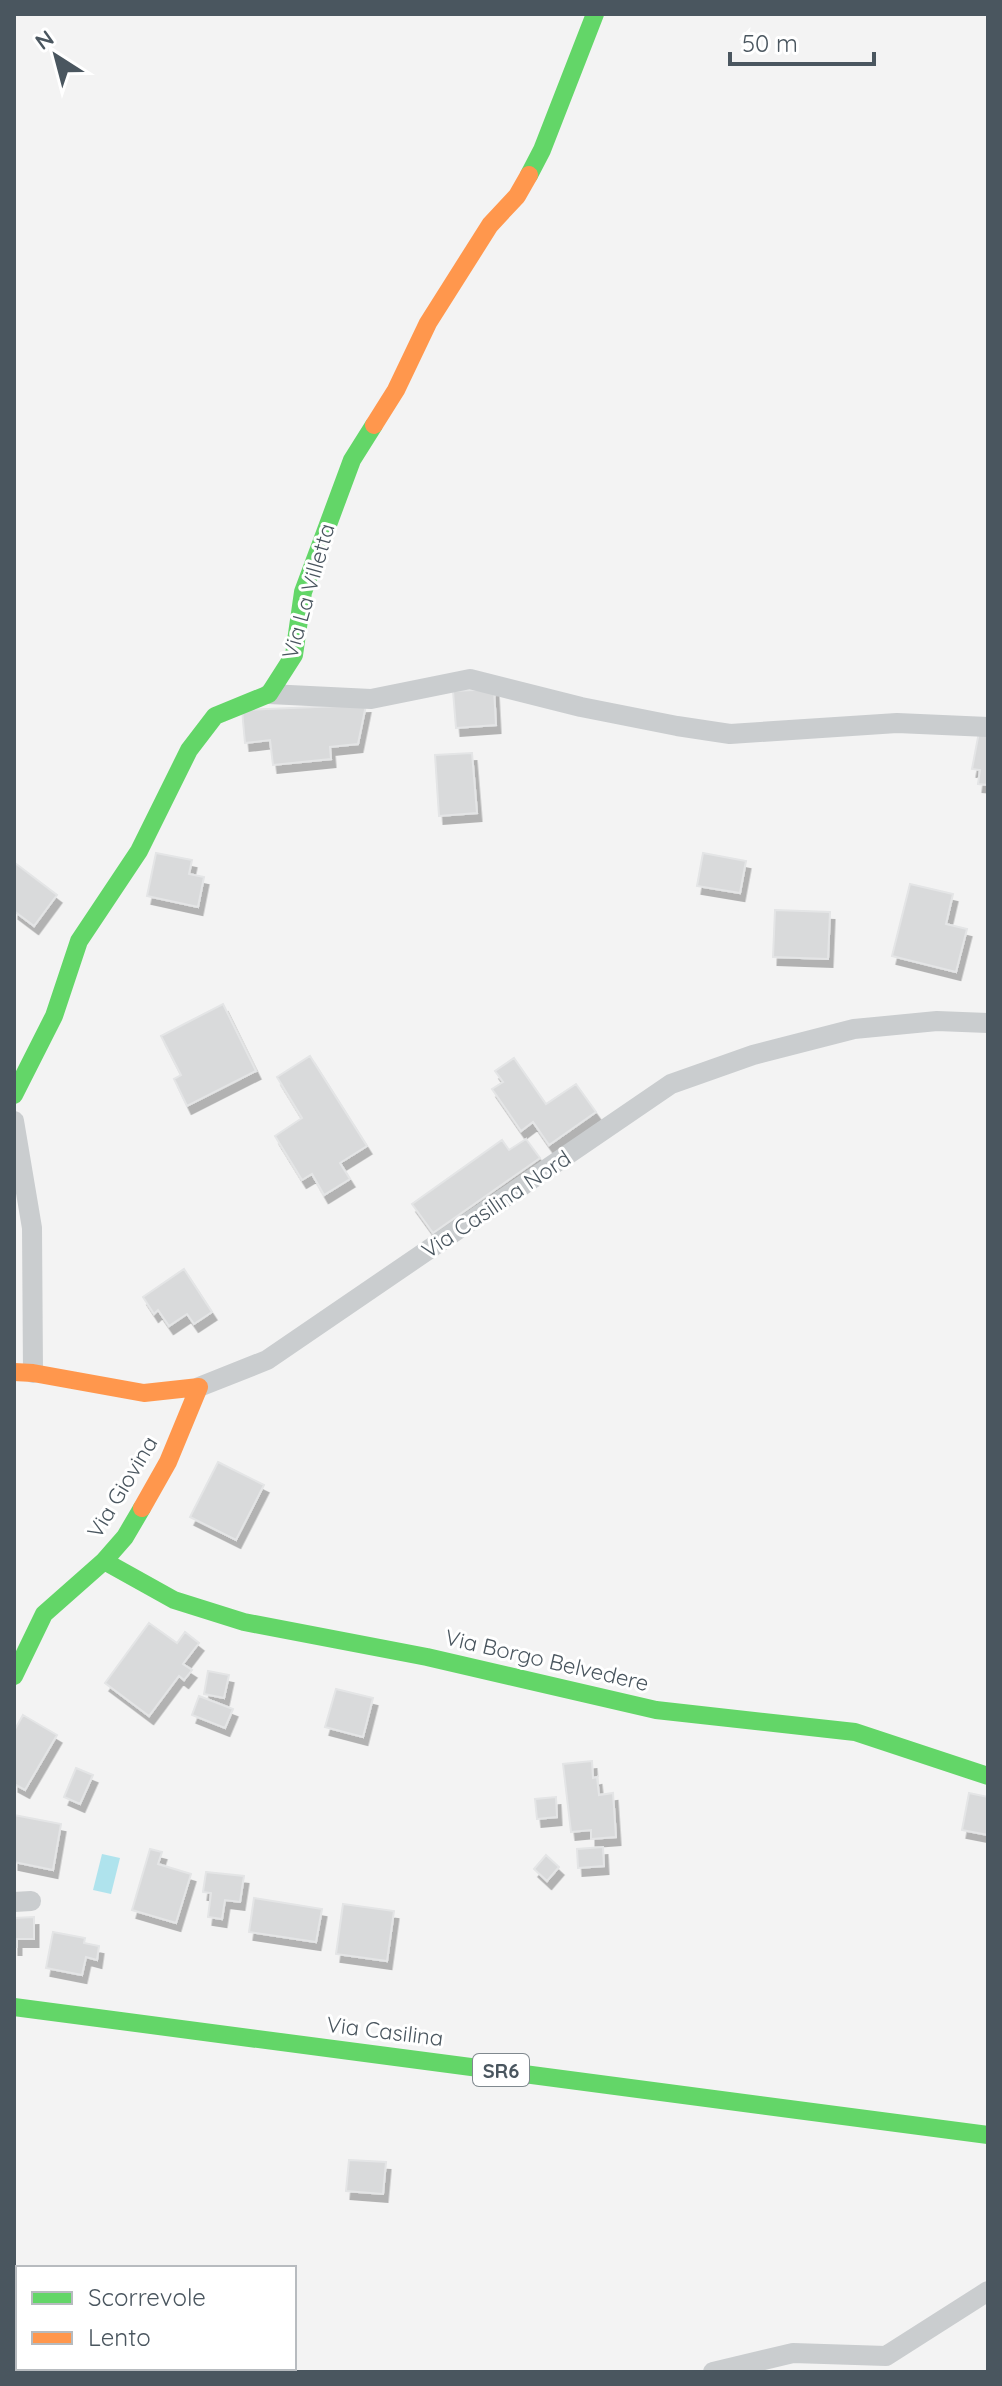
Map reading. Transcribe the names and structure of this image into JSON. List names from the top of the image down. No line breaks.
{"streets":{"street":["Via La Villetta","Via Casilina Nord","Via Giovina","Via Borgo Belvedere","Via Casilina","SR6"]},"crossings":[["Via Casilina Nord","Via Giovina"],["Via Giovina","Via Borgo Belvedere"]],"legend":["Scorrevole","Lento"],"scale_bar":"50 m","north":"top left"}
